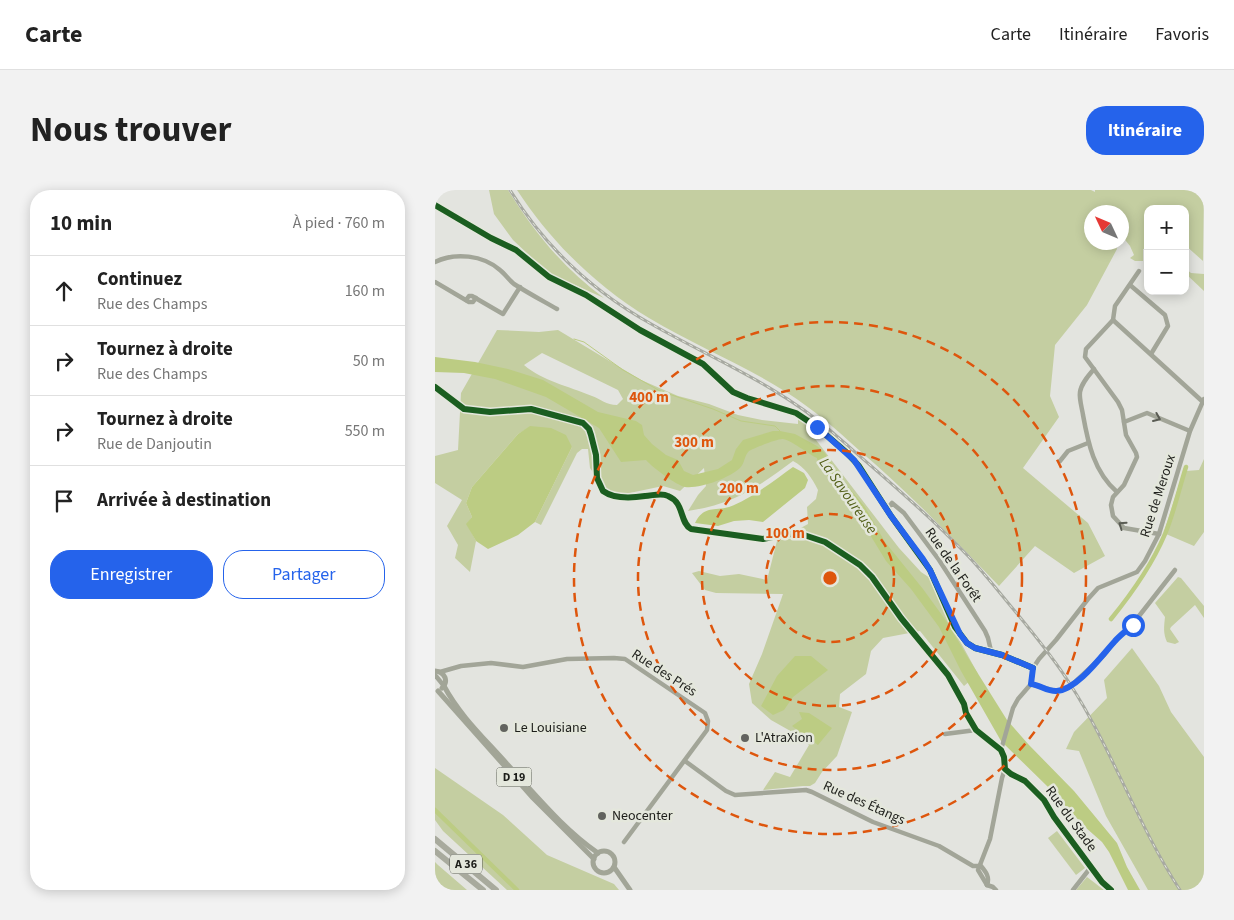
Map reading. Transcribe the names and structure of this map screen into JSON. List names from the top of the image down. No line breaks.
{"streets":{"highway":["A 36"],"main road":["D 19"],"street":["Rue de Meroux","Rue de la Forêt","Rue des Prés","Rue des Étangs","Rue du Stade"]},"crossings":[["Rue des Prés","Rue des Étangs"]],"water":["La Savoureuse"],"places":["Le Louisiane","L'AtraXion","Neocenter"],"north":"top left","page":{"header":"Carte","nav":["Carte","Itinéraire","Favoris"],"title":"Nous trouver","buttons":["Itinéraire",["Enregistrer","Partager"]],"heading":["10 min","À pied · 760 m"],"map_buttons":["+","−"],"list":[["Continuez","Rue des Champs","160 m"],["Tournez à droite","Rue des Champs","50 m"],["Tournez à droite","Rue de Danjoutin","550 m"],"Arrivée à destination"]},"rings":["400 m","300 m","200 m","100 m"]}
